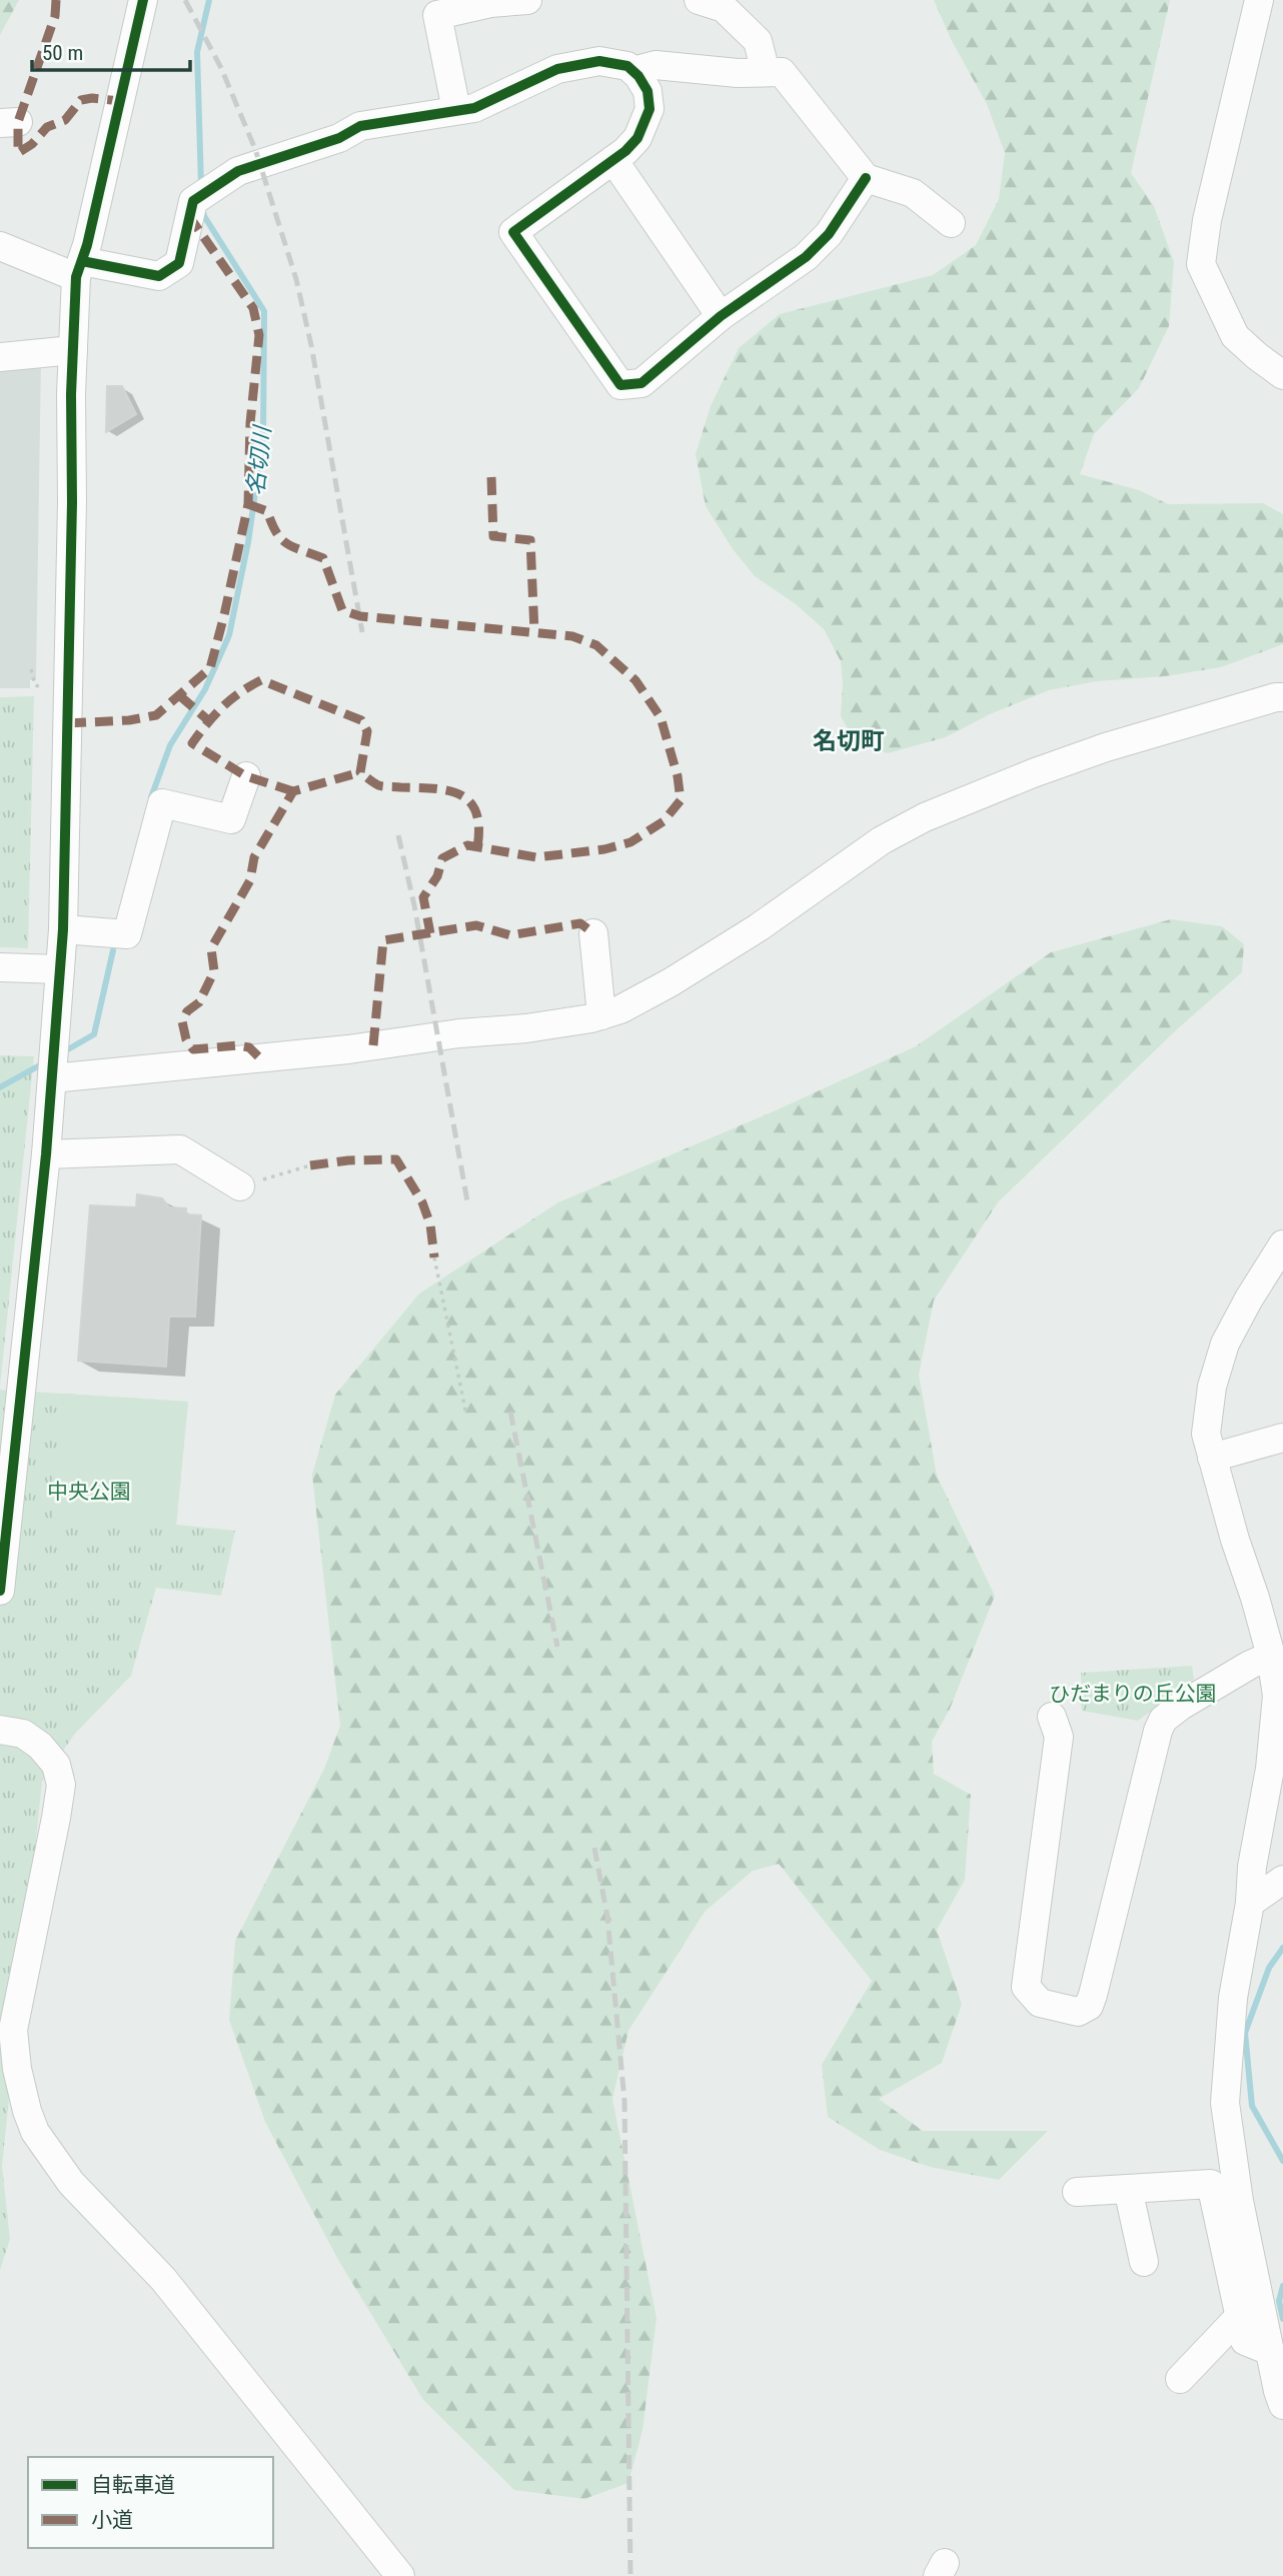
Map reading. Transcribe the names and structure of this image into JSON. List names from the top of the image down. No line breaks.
{"districts":["名切町"],"water":["名切川"],"parks":["中央公園","ひだまりの丘公園"],"legend":["自転車道","小道"],"scale_bar":"50 m"}
